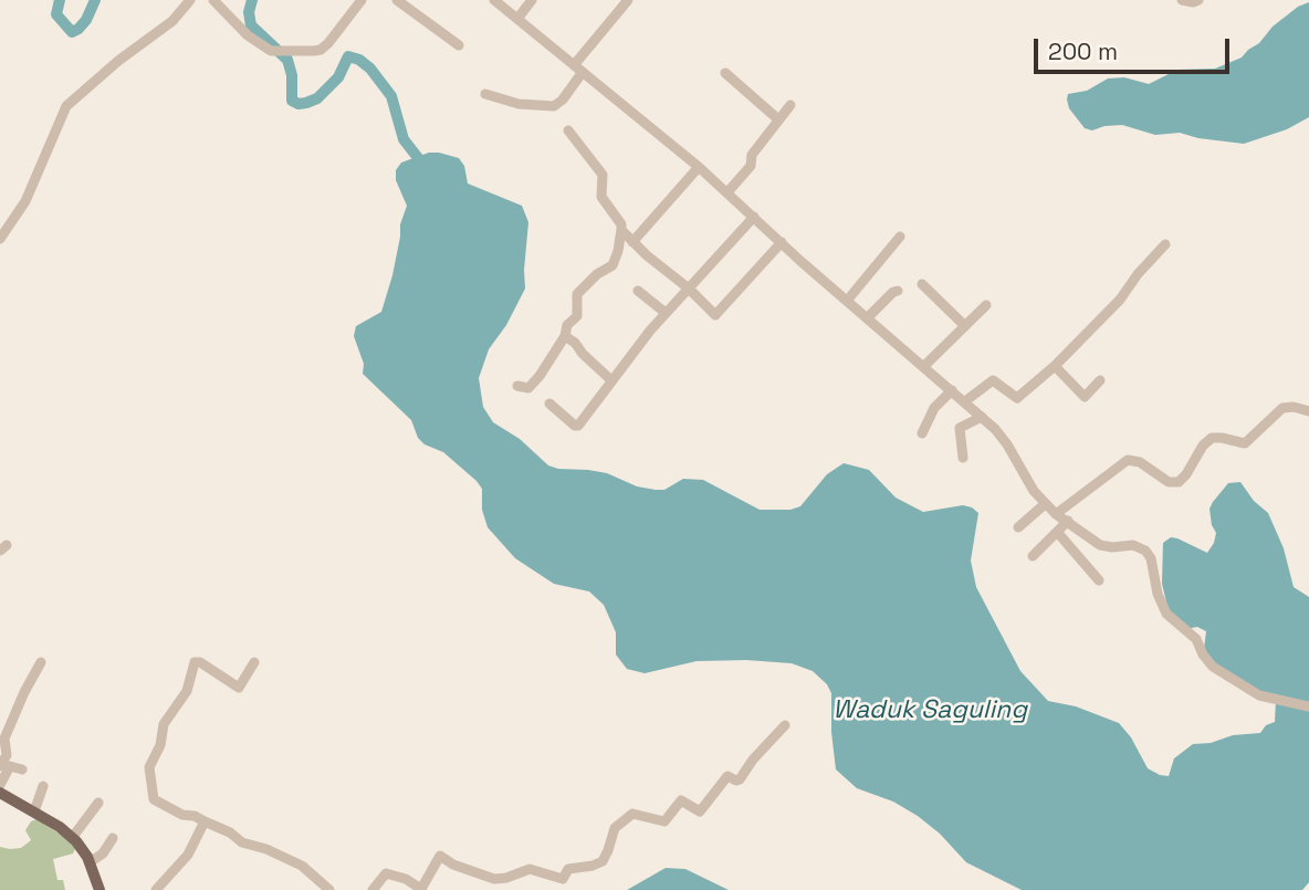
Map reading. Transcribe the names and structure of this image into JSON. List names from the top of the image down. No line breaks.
{"water":["Waduk Saguling"],"scale_bar":"200 m"}
